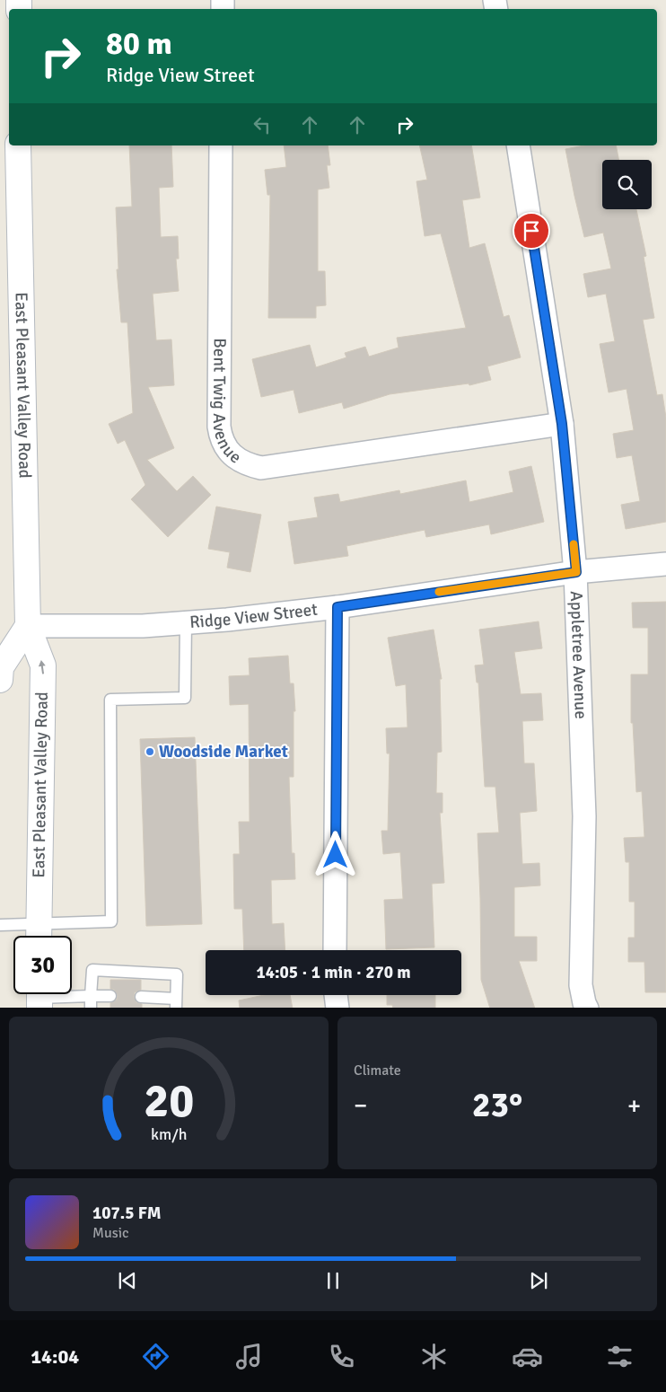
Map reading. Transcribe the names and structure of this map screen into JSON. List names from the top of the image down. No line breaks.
{"streets":{"main road":["East Pleasant Valley Road"],"street":["Bent Twig Avenue","Ridge View Street","Appletree Avenue"]},"crossings":[["East Pleasant Valley Road","Ridge View Street"],["Bent Twig Avenue","Appletree Avenue"],["Ridge View Street","Appletree Avenue"]],"one_way":["East Pleasant Valley Road"],"places":["Woodside Market"],"page":{"turn":["80 m","Ridge View Street"],"limit":"30","trip":"14:05 · 1 min · 270 m","tile":"Climate","heat":["−","23°","+"],"song":["107.5 FM","Music"],"tabs":"14:04","gauge":["20","km/h"]}}
